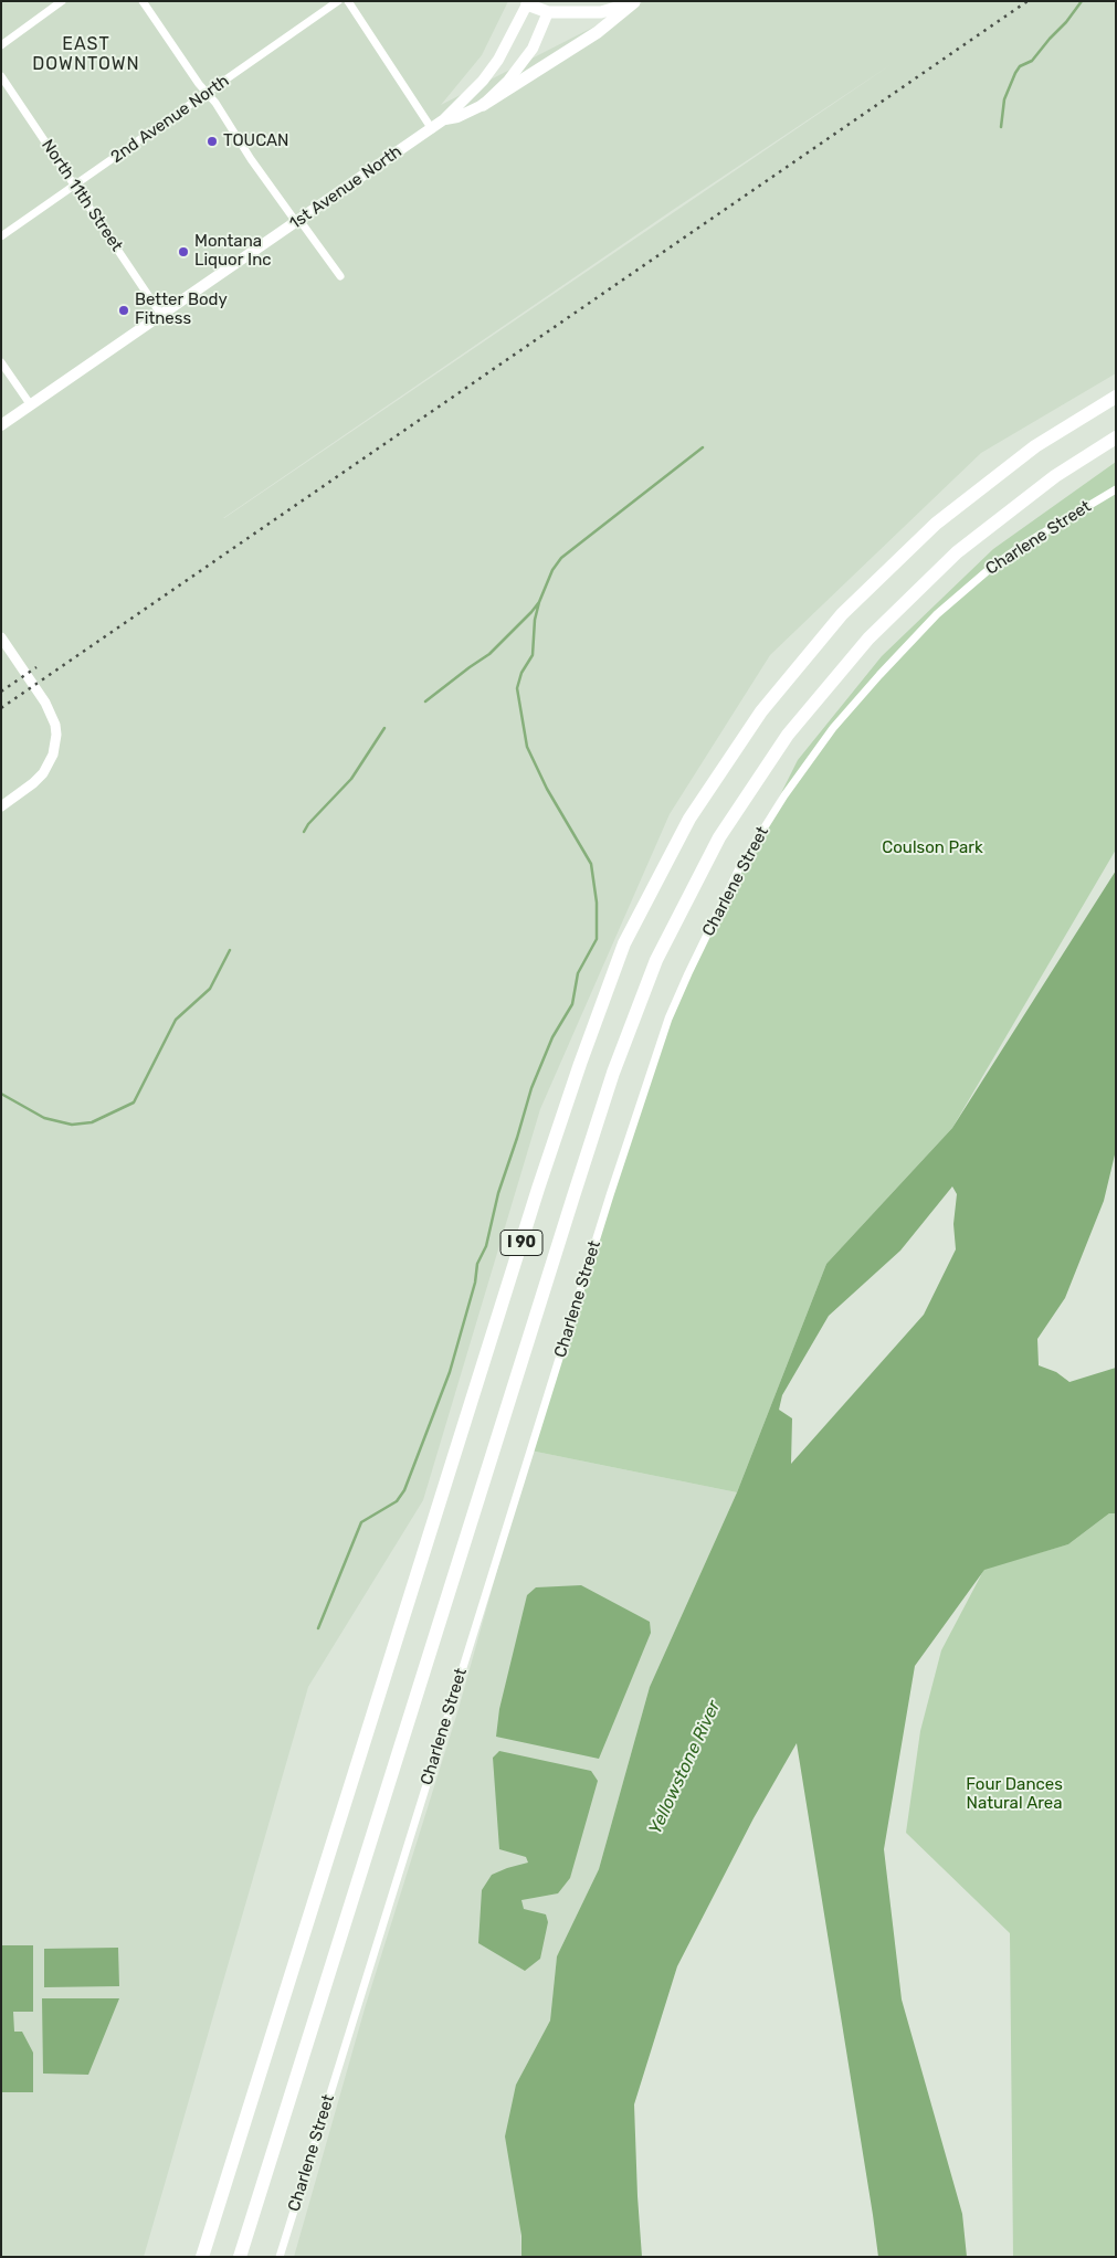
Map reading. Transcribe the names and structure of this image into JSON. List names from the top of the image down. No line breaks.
{"streets":{"highway":["I 90"],"main road":["1st Avenue North"],"street":["2nd Avenue North","North 11th Street","Charlene Street"]},"crossings":[["2nd Avenue North","North 11th Street"],["1st Avenue North","North 11th Street"]],"districts":["EAST DOWNTOWN"],"water":["Yellowstone River"],"parks":["Coulson Park","Four Dances Natural Area"],"places":["TOUCAN","Montana Liquor Inc","Better Body Fitness"]}
